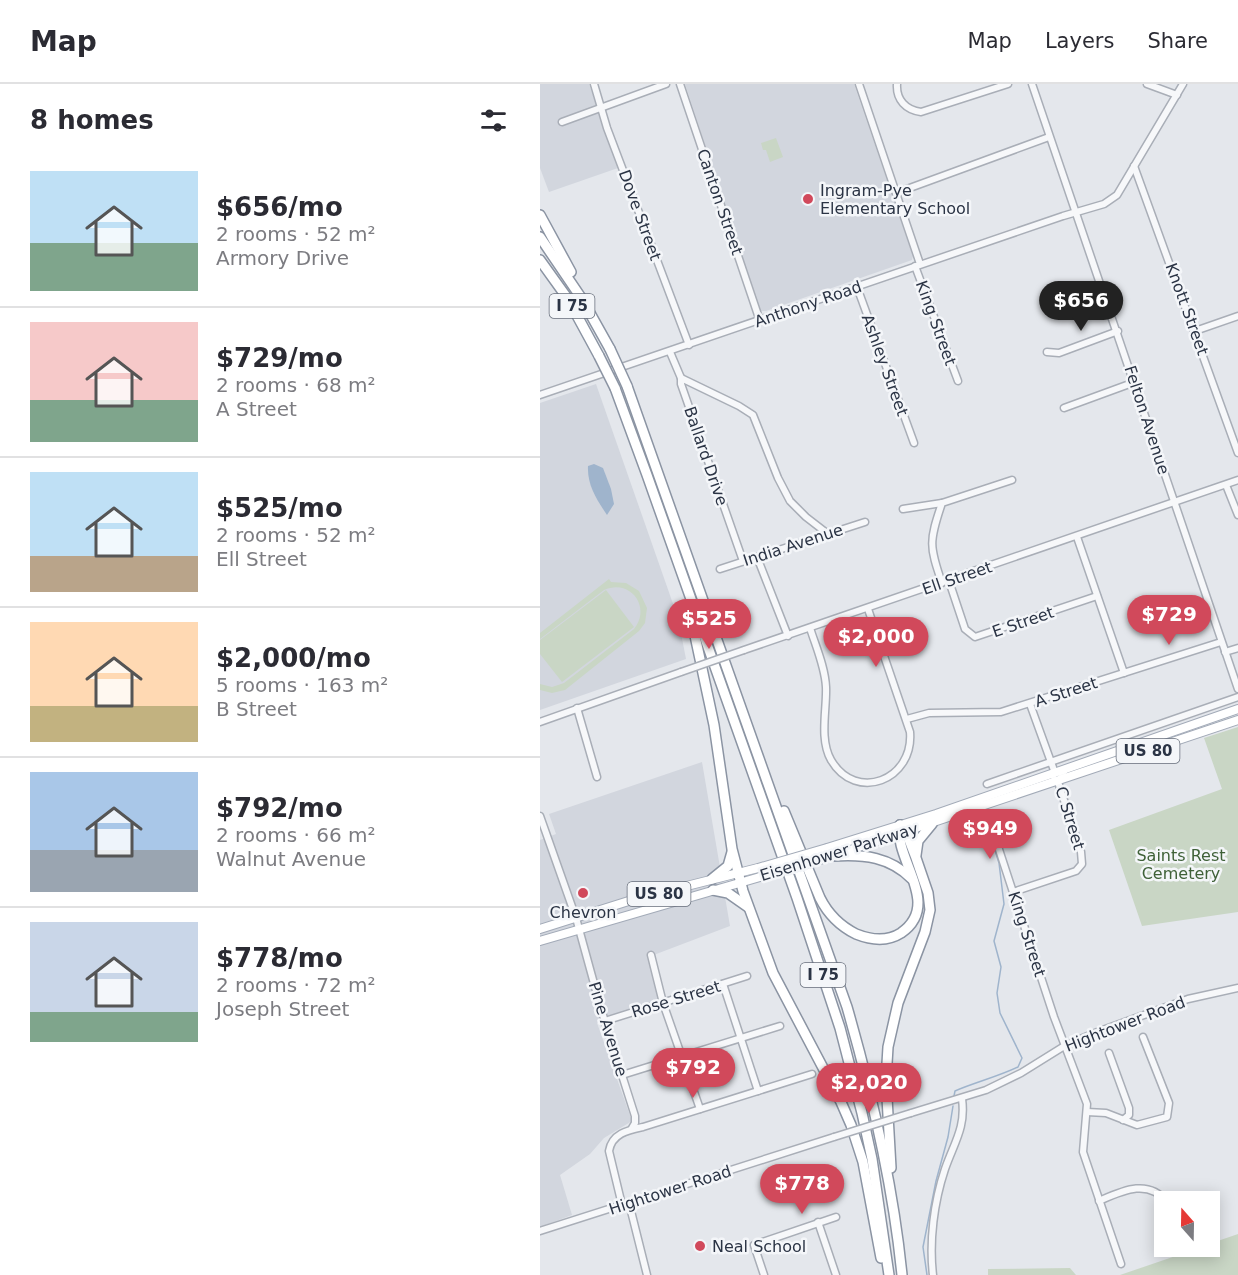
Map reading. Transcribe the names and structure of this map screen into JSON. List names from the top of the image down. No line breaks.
{"streets":{"highway":["I 75"],"main road":["US 80","Eisenhower Parkway"],"street":["Canton Street","Dove Street","Anthony Road","Knott Street","King Street","Ashley Street","Felton Avenue","Ballard Drive","India Avenue","Ell Street","E Street","A Street","C Street","Rose Street","Hightower Road","Pine Avenue"]},"crossings":[["Canton Street","Anthony Road"],["Dove Street","Anthony Road"],["Anthony Road","Knott Street"],["Anthony Road","King Street"],["Anthony Road","Ashley Street"],["Anthony Road","Felton Avenue"],["Anthony Road","Ballard Drive"],["King Street","C Street"],["King Street","Hightower Road"],["Felton Avenue","Ell Street"],["Felton Avenue","A Street"],["Ballard Drive","India Avenue"],["Ell Street","E Street"],["A Street","C Street"],["C Street","Eisenhower Parkway"],["Eisenhower Parkway","Pine Avenue"],["Rose Street","Pine Avenue"]],"parks":["Saints Rest Cemetery"],"places":["Ingram-Pye Elementary School","Chevron","Neal School"],"north":"top","page":{"header":"Map","nav":["Map","Layers","Share"],"heading":"8 homes","list":[{"name":"$656/mo","note":"2 rooms · 52 m² · Armory Drive"},{"name":"$729/mo","note":"2 rooms · 68 m² · A Street"},{"name":"$525/mo","note":"2 rooms · 52 m² · Ell Street"},{"name":"$2,000/mo","note":"5 rooms · 163 m² · B Street"},{"name":"$792/mo","note":"2 rooms · 66 m² · Walnut Avenue"},{"name":"$778/mo","note":"2 rooms · 72 m² · Joseph Street"}],"price":["$656","$729","$525","$2,000","$949","$792","$2,020","$778"]}}
